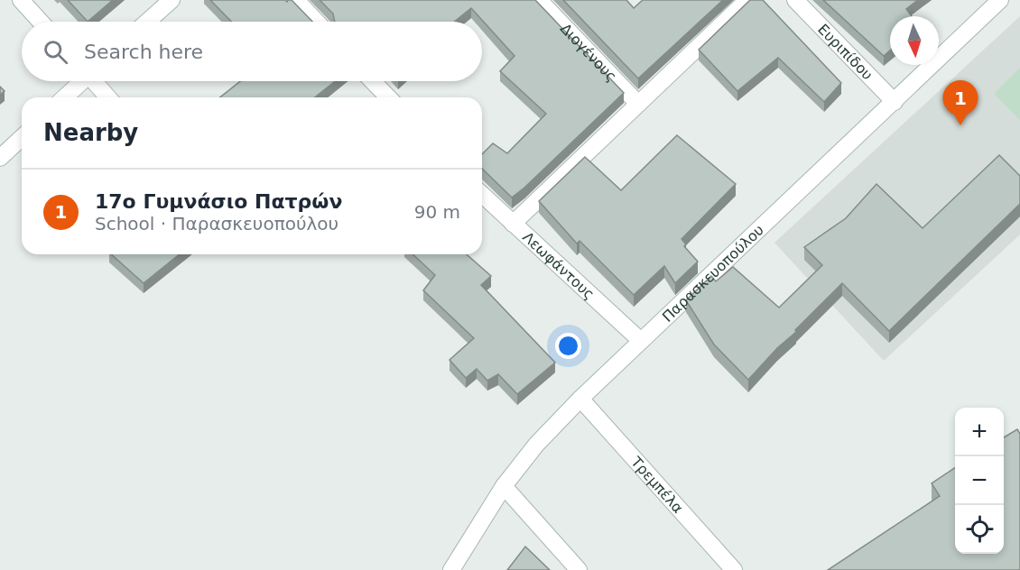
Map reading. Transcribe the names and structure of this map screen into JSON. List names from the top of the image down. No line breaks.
{"streets":{"street":["Ευριπίδου","Διογένους","Λεωφάντους","Παρασκευοπούλου","Τρεμπέλα"]},"crossings":[["Ευριπίδου","Παρασκευοπούλου"],["Λεωφάντους","Παρασκευοπούλου"],["Παρασκευοπούλου","Τρεμπέλα"]],"north":"bottom","page":{"search":"Search here","pins":"1","heading":"Nearby","list":[{"mark":"1","name":"17ο Γυμνάσιο Πατρών","note":"School · Παρασκευοπούλου","value":"90 m"}],"map_buttons":["+","−"]}}
